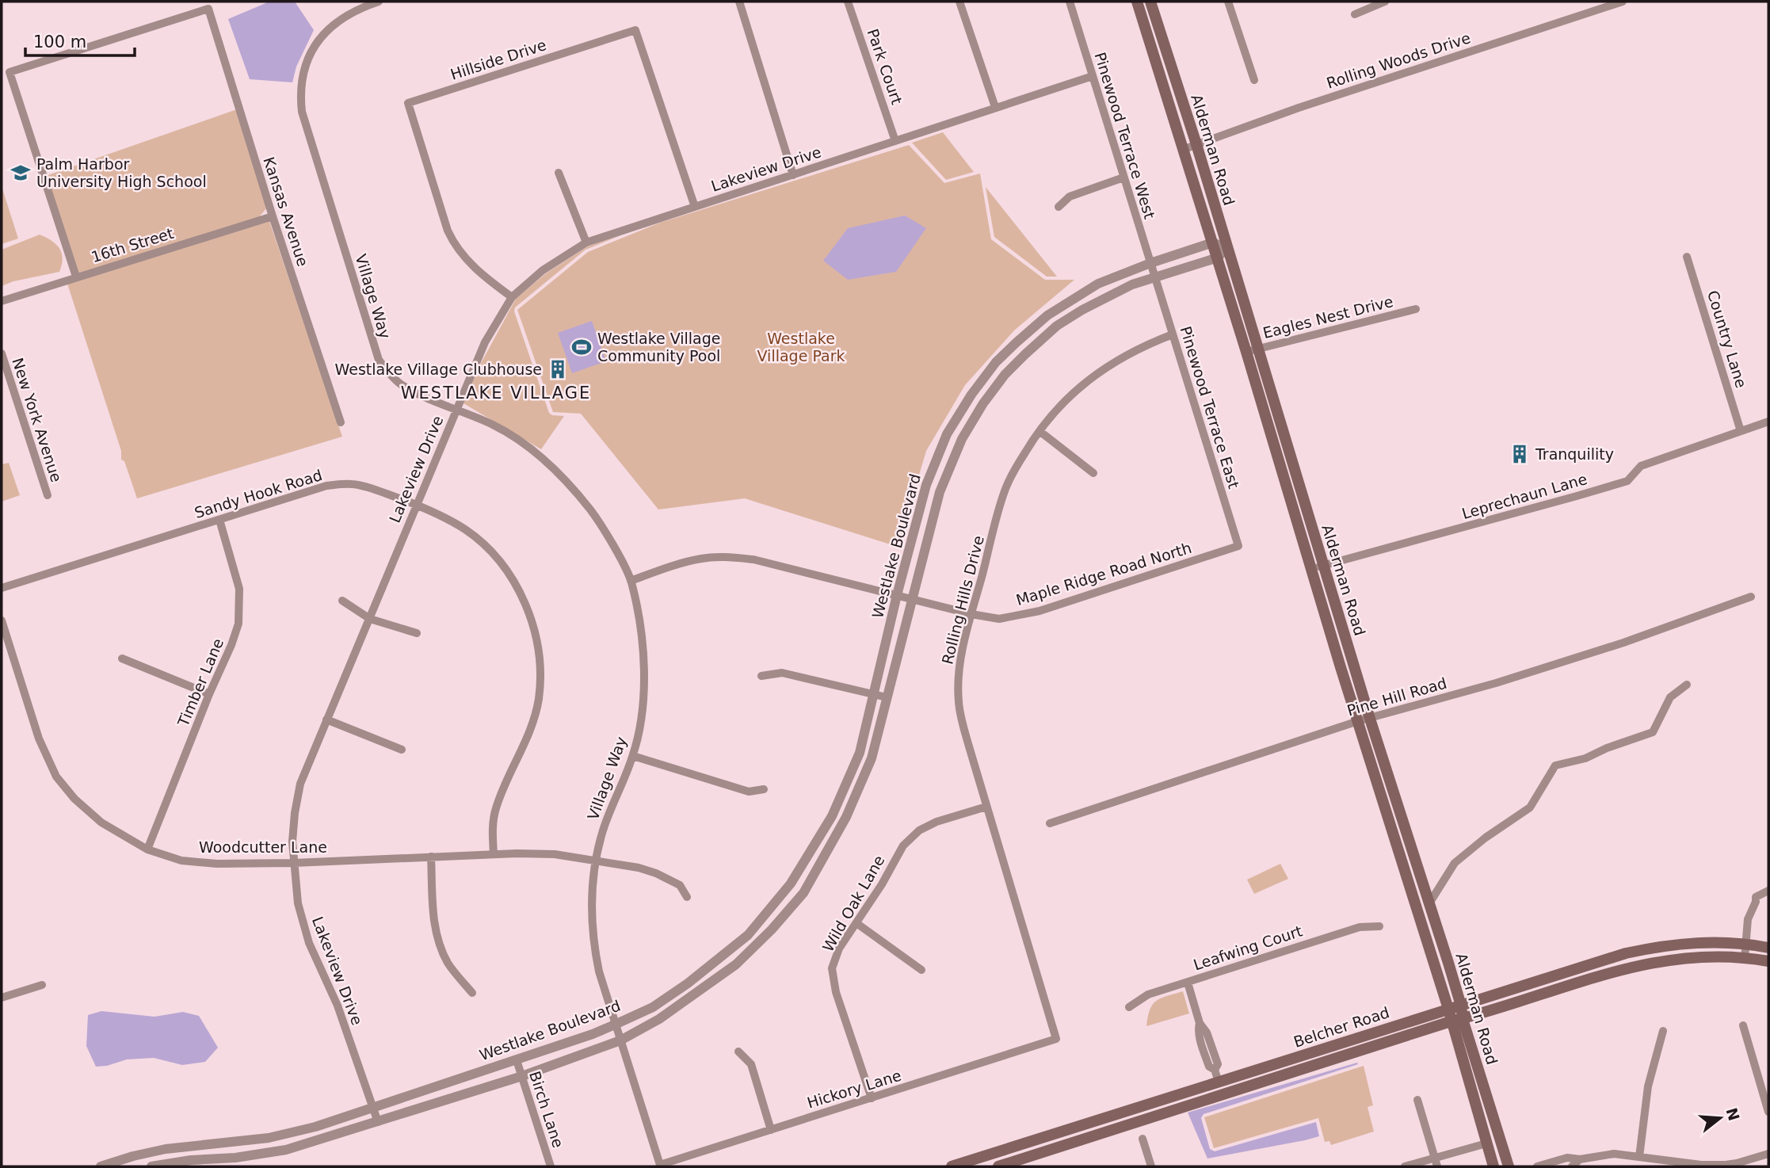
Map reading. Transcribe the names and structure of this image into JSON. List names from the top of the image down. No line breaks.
{"streets":{"main road":["Alderman Road","Belcher Road"],"street":["Hillside Drive","Rolling Woods Drive","Park Court","Pinewood Terrace West","Lakeview Drive","Kansas Avenue","16th Street","Village Way","Eagles Nest Drive","Country Lane","Pinewood Terrace East","New York Avenue","Sandy Hook Road","Leprechaun Lane","Westlake Boulevard","Maple Ridge Road North","Rolling Hills Drive","Timber Lane","Pine Hill Road","Woodcutter Lane","Wild Oak Lane","Leafwing Court","Hickory Lane","Birch Lane"]},"crossings":[["Hillside Drive","Lakeview Drive"],["Rolling Woods Drive","Alderman Road"],["Park Court","Lakeview Drive"],["Pinewood Terrace West","Lakeview Drive"],["Pinewood Terrace West","Pinewood Terrace East"],["Pinewood Terrace West","Westlake Boulevard"],["Alderman Road","Eagles Nest Drive"],["Alderman Road","Leprechaun Lane"],["Alderman Road","Westlake Boulevard"],["Alderman Road","Pine Hill Road"],["Alderman Road","Belcher Road"],["Lakeview Drive","Village Way"],["Lakeview Drive","Sandy Hook Road"],["Lakeview Drive","Westlake Boulevard"],["Lakeview Drive","Woodcutter Lane"],["Kansas Avenue","16th Street"],["Village Way","Westlake Boulevard"],["Village Way","Maple Ridge Road North"],["Village Way","Woodcutter Lane"],["Village Way","Hickory Lane"],["Country Lane","Leprechaun Lane"],["Pinewood Terrace East","Westlake Boulevard"],["Pinewood Terrace East","Maple Ridge Road North"],["Pinewood Terrace East","Rolling Hills Drive"],["Sandy Hook Road","Timber Lane"],["Sandy Hook Road","Woodcutter Lane"],["Westlake Boulevard","Maple Ridge Road North"],["Westlake Boulevard","Birch Lane"],["Maple Ridge Road North","Rolling Hills Drive"],["Rolling Hills Drive","Wild Oak Lane"],["Rolling Hills Drive","Hickory Lane"],["Timber Lane","Woodcutter Lane"],["Wild Oak Lane","Hickory Lane"]],"districts":["WESTLAKE VILLAGE"],"parks":["Westlake Village Park"],"places":{"school or university":["Palm Harbor University High School"],"sports":["Westlake Village Community Pool"],"building":["Westlake Village Clubhouse","Tranquility"]},"scale_bar":"100 m","north":"right"}
